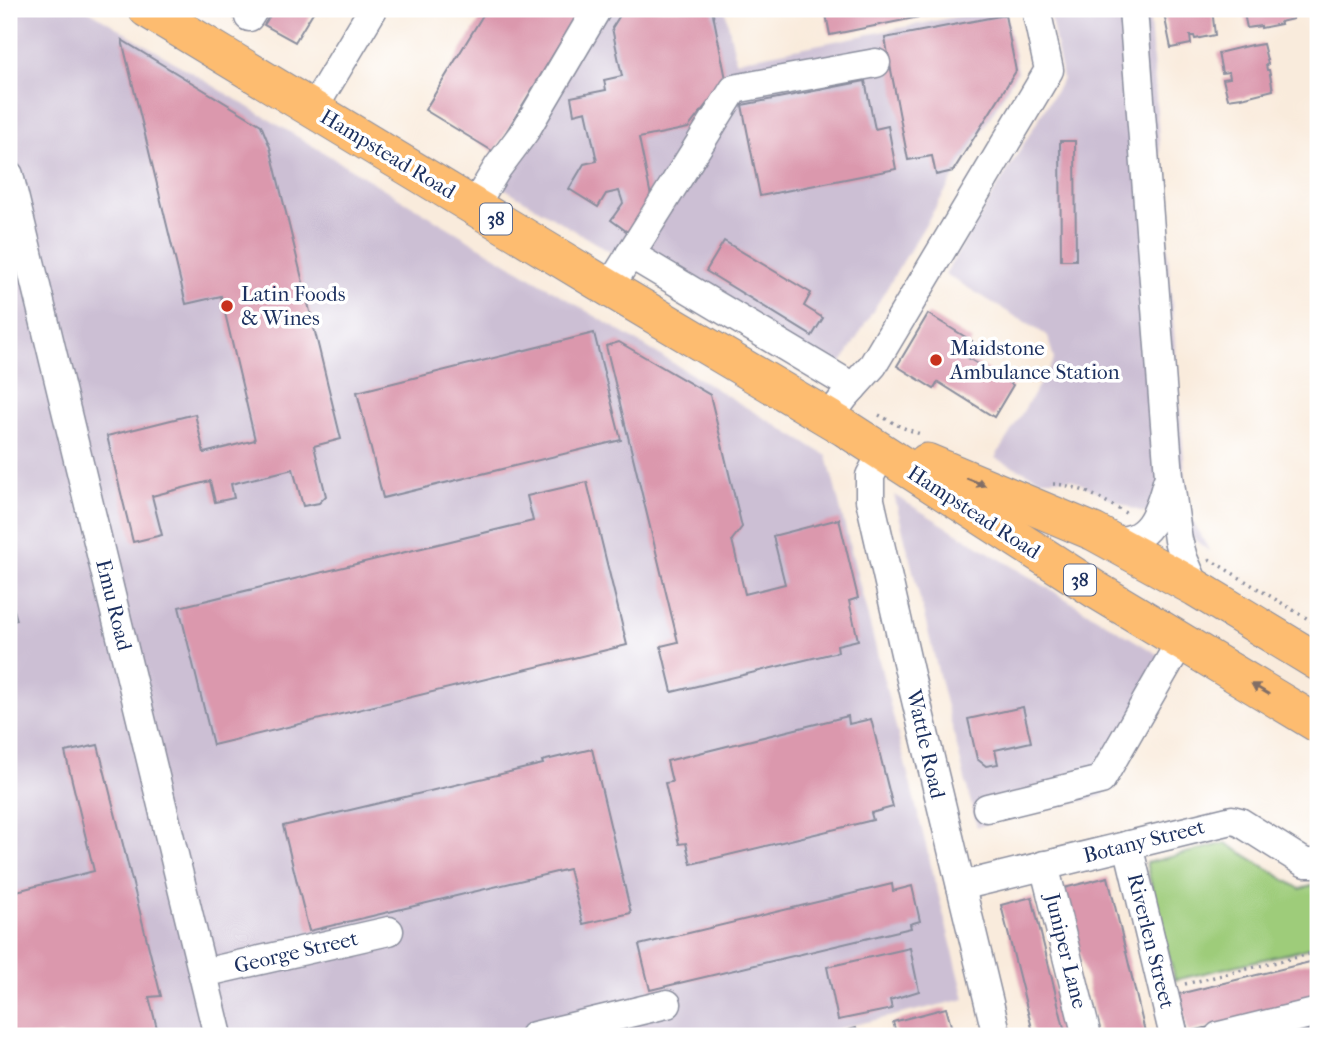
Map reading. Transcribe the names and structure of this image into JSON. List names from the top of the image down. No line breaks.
{"streets":{"main road":["Hampstead Road","38"],"street":["Emu Road","Wattle Road","Botany Street","Riverlen Street","Juniper Lane","George Street"]},"crossings":[["Hampstead Road","Wattle Road"],["Emu Road","George Street"],["Wattle Road","Botany Street"],["Botany Street","Riverlen Street"],["Botany Street","Juniper Lane"]],"places":["Latin Foods & Wines","Maidstone Ambulance Station"]}
